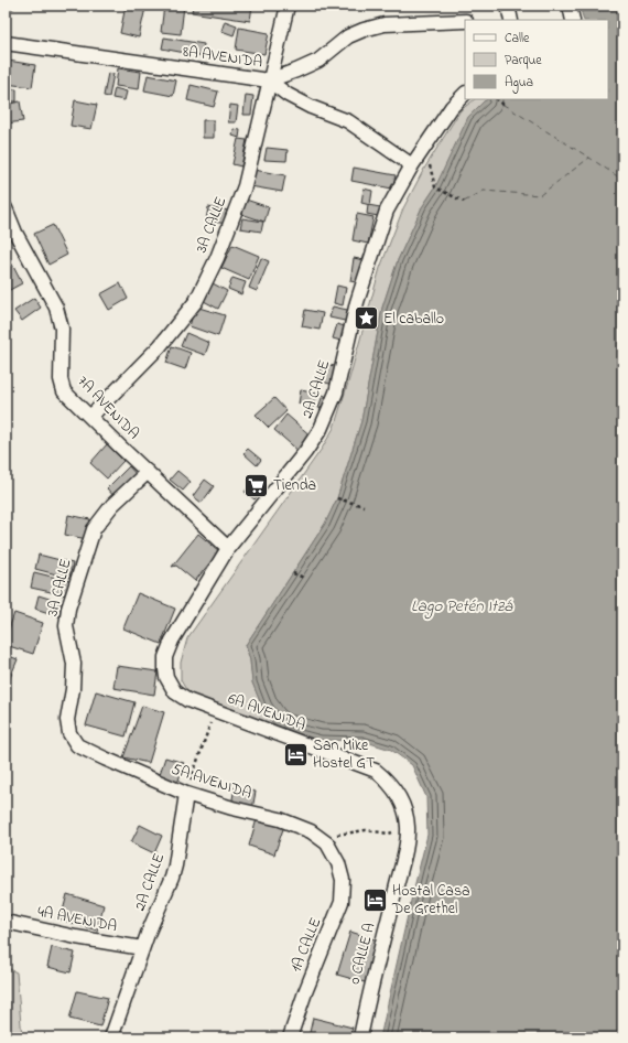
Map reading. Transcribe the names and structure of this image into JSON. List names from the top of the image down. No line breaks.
{"streets":{"street":["8A AVENIDA","3A CALLE","2A CALLE","7A AVENIDA","6A AVENIDA","5A AVENIDA","4A AVENIDA","1A CALLE","0 CALLE A"]},"crossings":[["8A AVENIDA","3A CALLE"],["8A AVENIDA","2A CALLE"],["3A CALLE","7A AVENIDA"],["3A CALLE","5A AVENIDA"],["2A CALLE","7A AVENIDA"],["2A CALLE","6A AVENIDA"],["2A CALLE","5A AVENIDA"],["2A CALLE","4A AVENIDA"],["6A AVENIDA","0 CALLE A"],["5A AVENIDA","1A CALLE"]],"water":["Lago Petén Itzá"],"places":{"place":["El caballo"],"supermarket":["Tienda"],"hotel":["San Mike Hostel GT","Hostal Casa De Grethel"]},"legend":["Calle","Parque","Agua"]}
